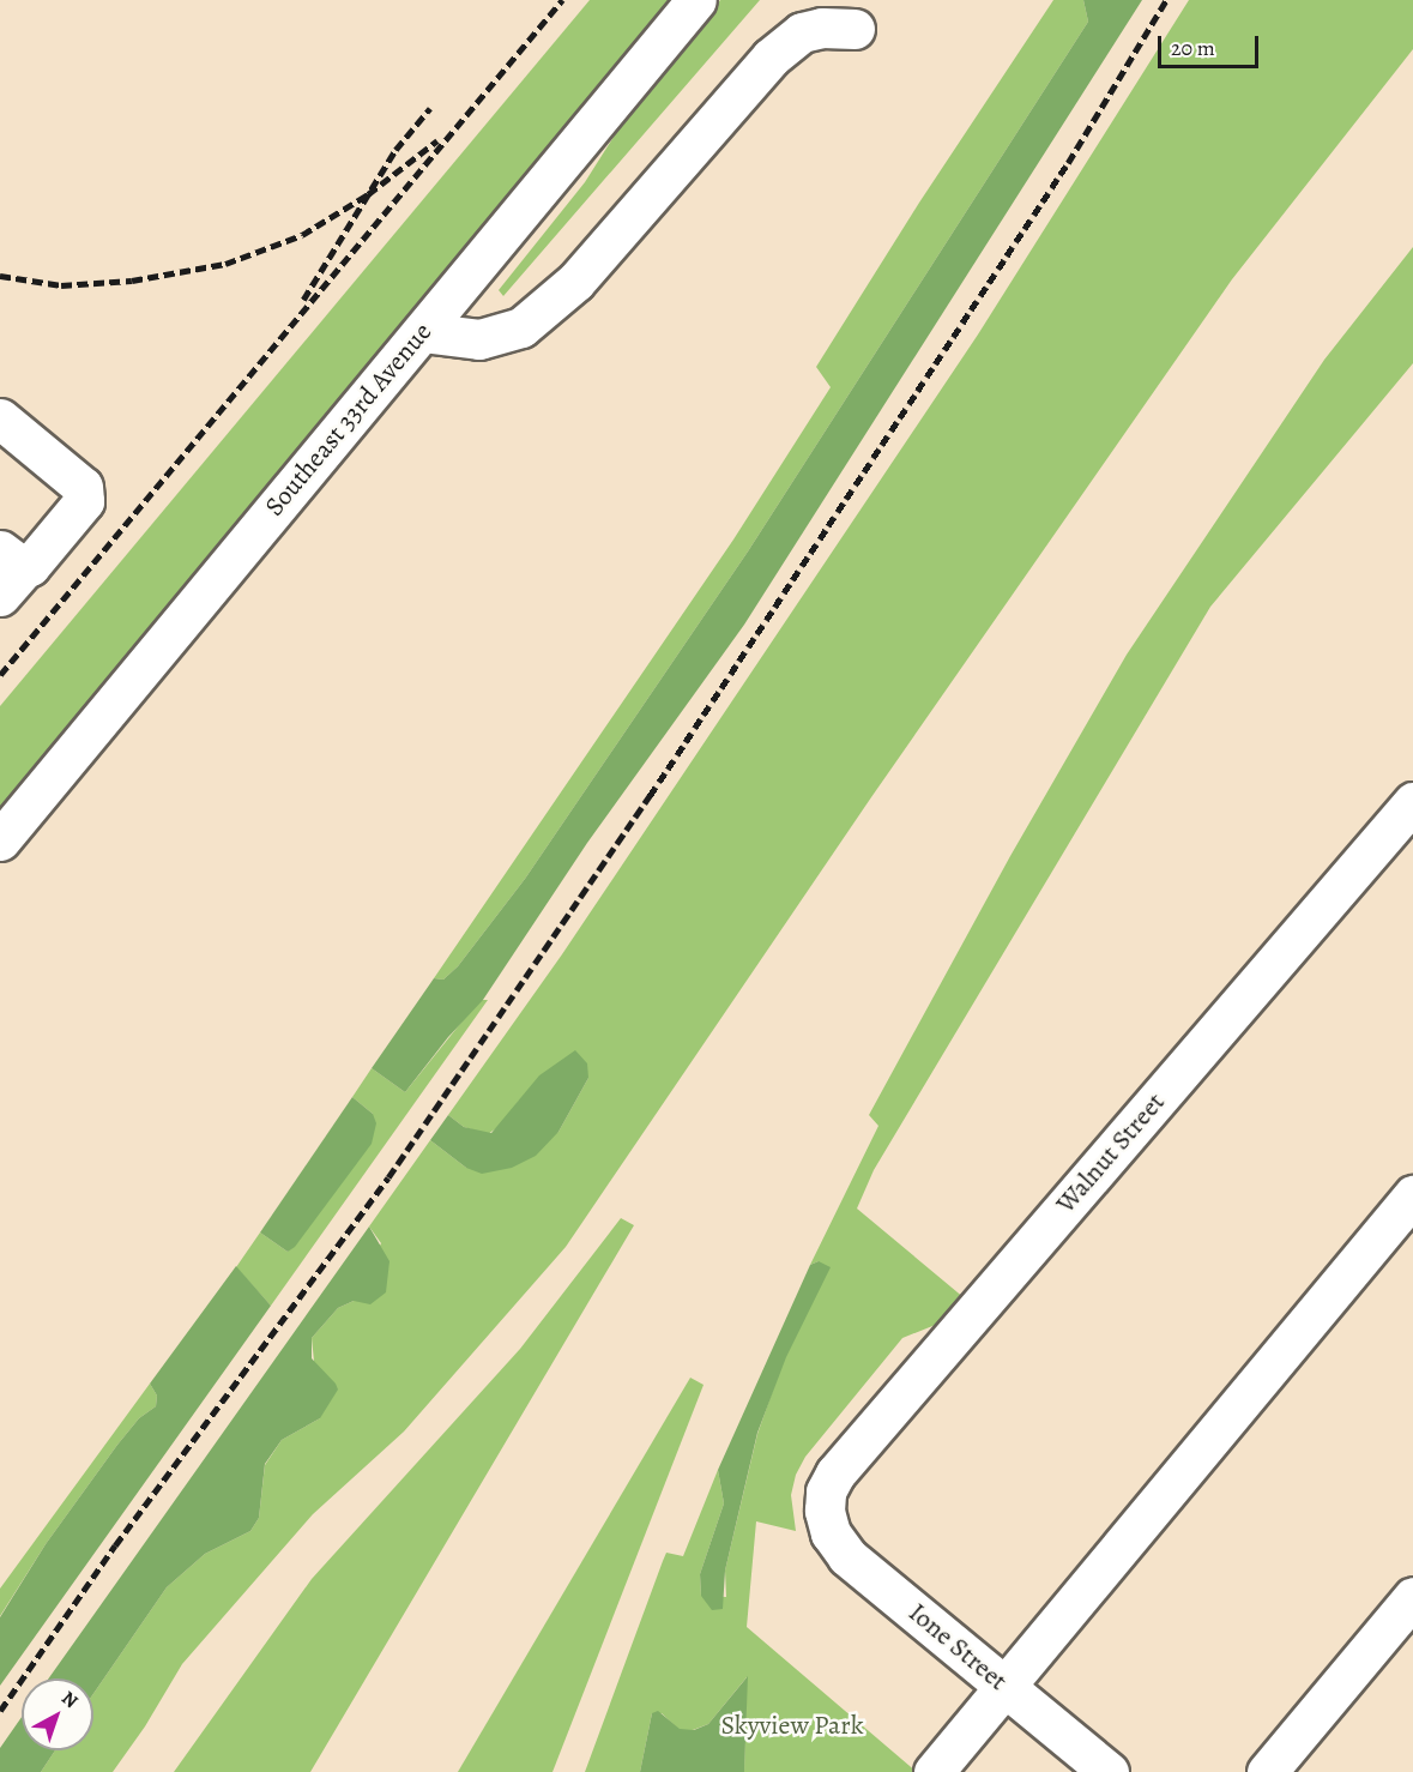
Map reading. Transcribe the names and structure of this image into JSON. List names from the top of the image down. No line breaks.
{"streets":{"street":["Southeast 33rd Avenue","Walnut Street","Ione Street"]},"crossings":[["Walnut Street","Ione Street"]],"parks":["Skyview Park"],"scale_bar":"20 m","north":"top right"}
